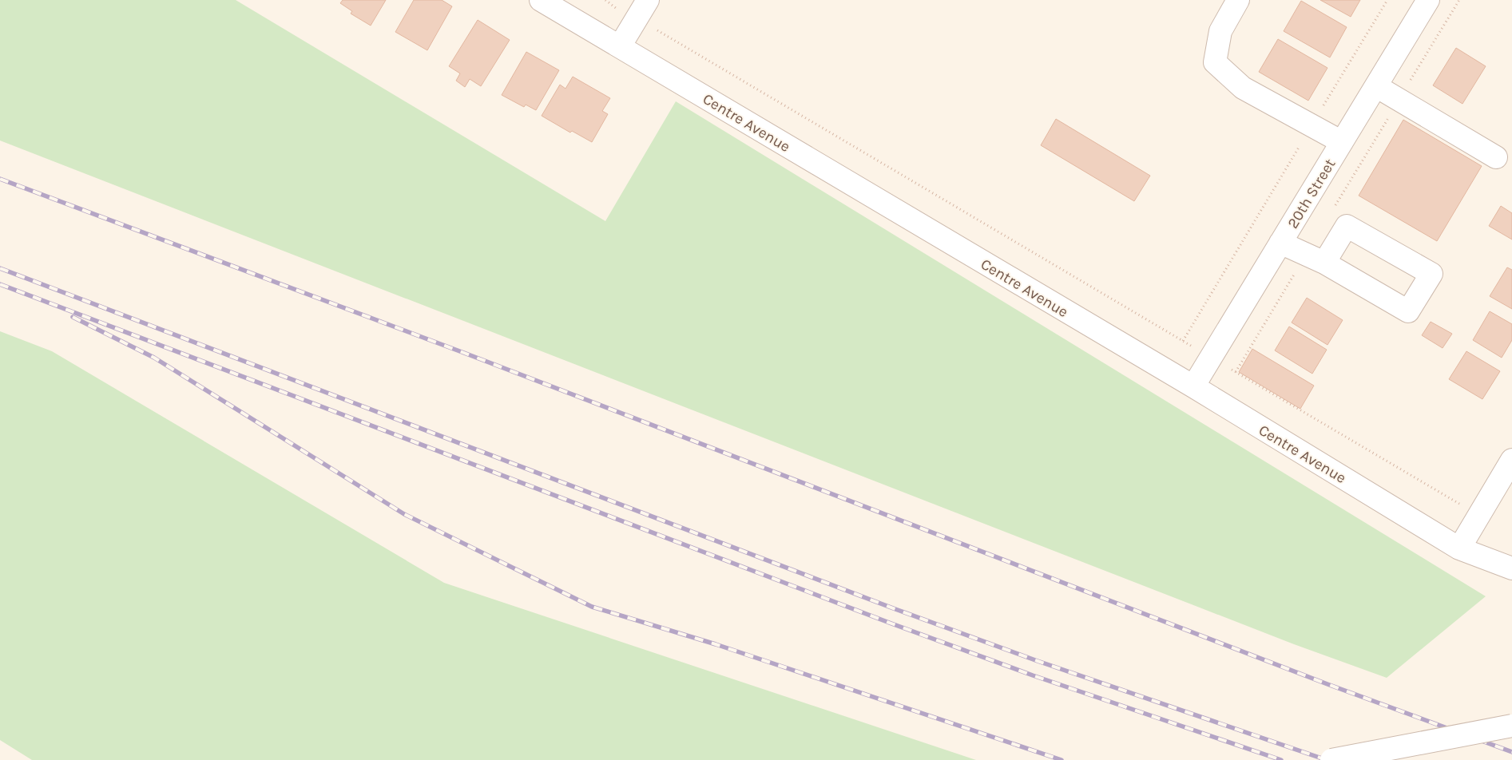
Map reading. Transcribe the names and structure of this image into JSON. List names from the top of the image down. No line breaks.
{"streets":{"street":["Centre Avenue","20th Street"]},"crossings":[["Centre Avenue","20th Street"]]}
